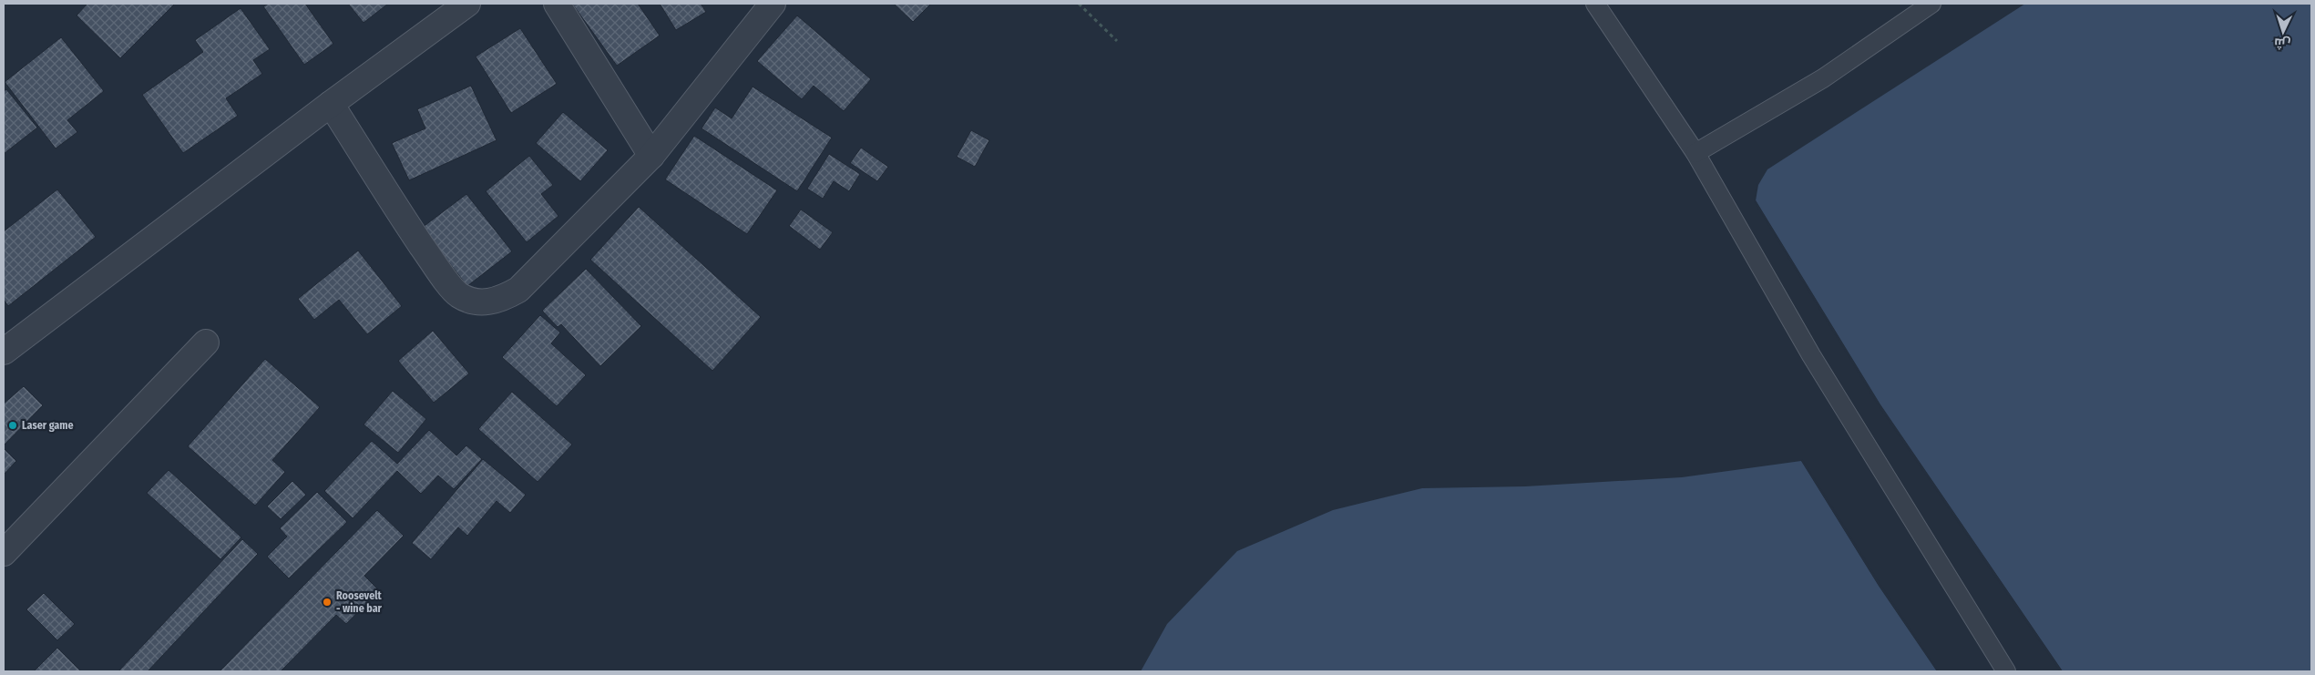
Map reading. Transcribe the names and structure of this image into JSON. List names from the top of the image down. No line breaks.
{"places":["Laser game","Roosevelt - wine bar"],"north":"bottom"}
